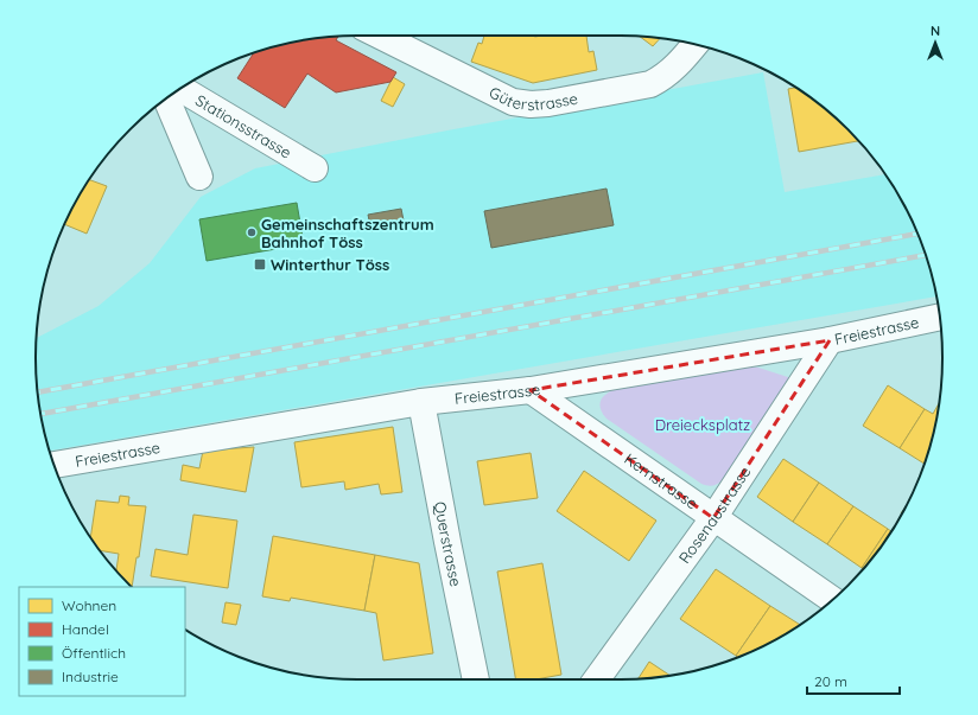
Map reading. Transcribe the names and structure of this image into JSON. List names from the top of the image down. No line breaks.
{"streets":{"street":["Güterstrasse","Stationsstrasse","Freiestrasse","Kernstrasse","Rosenaustrasse","Querstrasse"]},"crossings":[["Freiestrasse","Kernstrasse"],["Freiestrasse","Rosenaustrasse"],["Freiestrasse","Querstrasse"],["Kernstrasse","Rosenaustrasse"]],"parks":["Dreiecksplatz"],"places":{"other":["Gemeinschaftszentrum Bahnhof Töss"],"transit":["Winterthur Töss"]},"legend":["Wohnen","Handel","Öffentlich","Industrie"],"scale_bar":"20 m","north":"top"}
